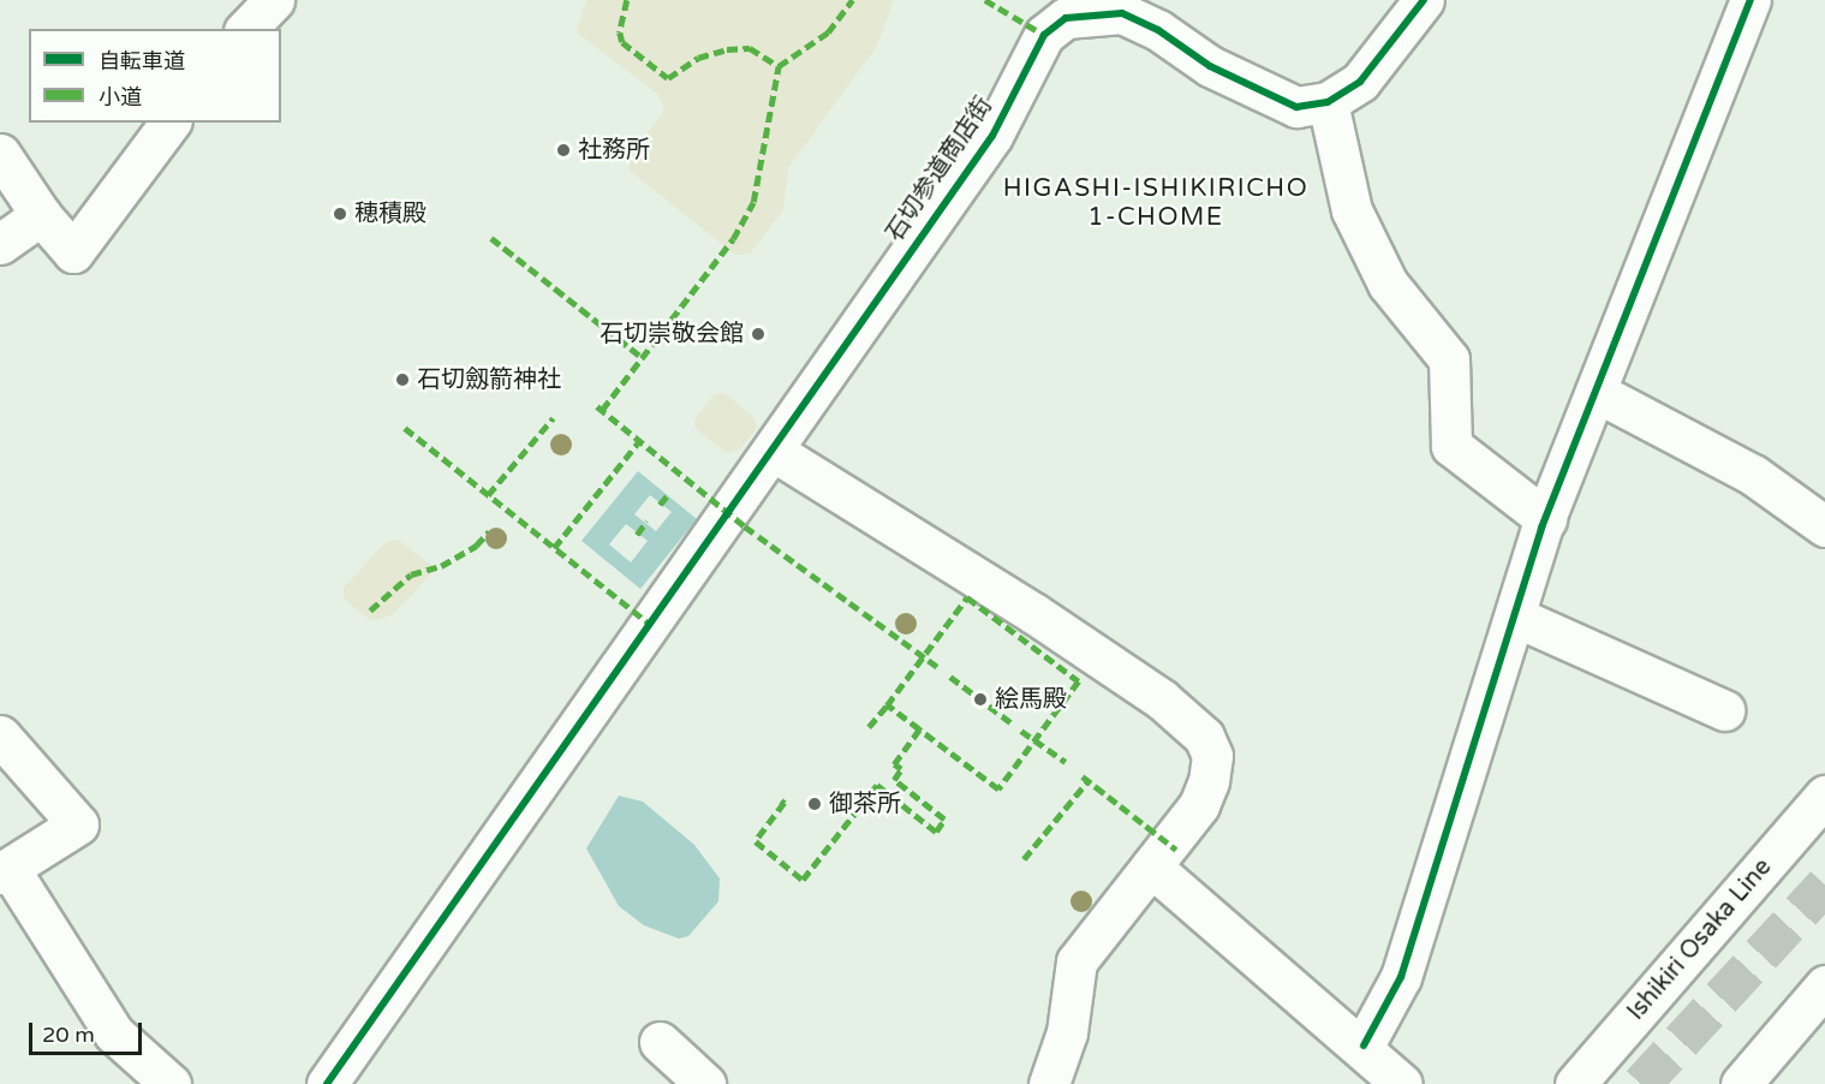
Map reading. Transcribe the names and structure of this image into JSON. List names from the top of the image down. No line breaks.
{"streets":{"street":["石切参道商店街","Ishikiri Osaka Line"]},"districts":["HIGASHI-ISHIKIRICHO 1-CHOME"],"places":["社務所","穂積殿","石切崇敬会館","石切劔箭神社","絵馬殿","御茶所"],"legend":["自転車道","小道"],"scale_bar":"20 m"}
